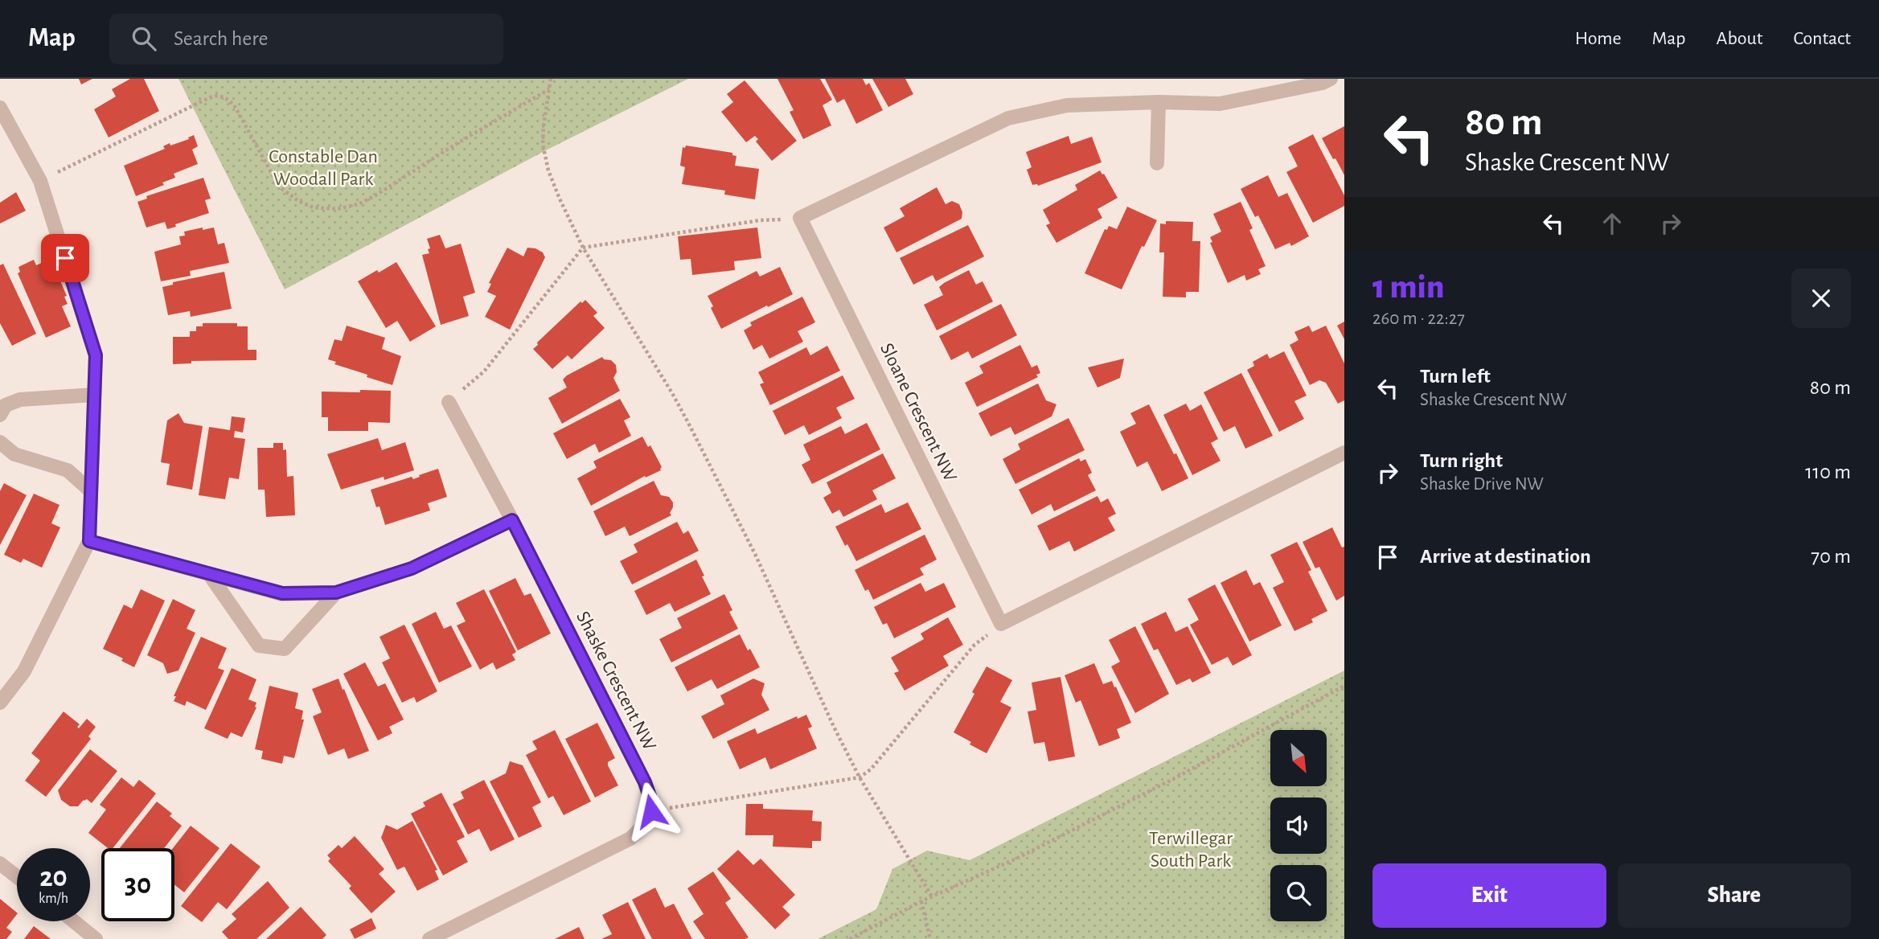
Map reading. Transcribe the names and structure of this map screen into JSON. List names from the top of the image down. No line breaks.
{"streets":{"street":["Sloane Crescent NW","Shaske Crescent NW"]},"parks":["Constable Dan Woodall Park","Terwillegar South Park"],"north":"bottom right","page":{"header":"Map","search":"Search here","nav":["Home","Map","About","Contact"],"turn":["80 m","Shaske Crescent NW"],"heading":["1 min","260 m · 22:27"],"list":[{"name":"Turn left","note":"Shaske Crescent NW","value":"80 m"},{"name":"Turn right","note":"Shaske Drive NW","value":"110 m"},{"name":"Arrive at destination","value":"70 m"}],"speed":"20 km/h","limit":"30","buttons":["Exit","Share"]}}
